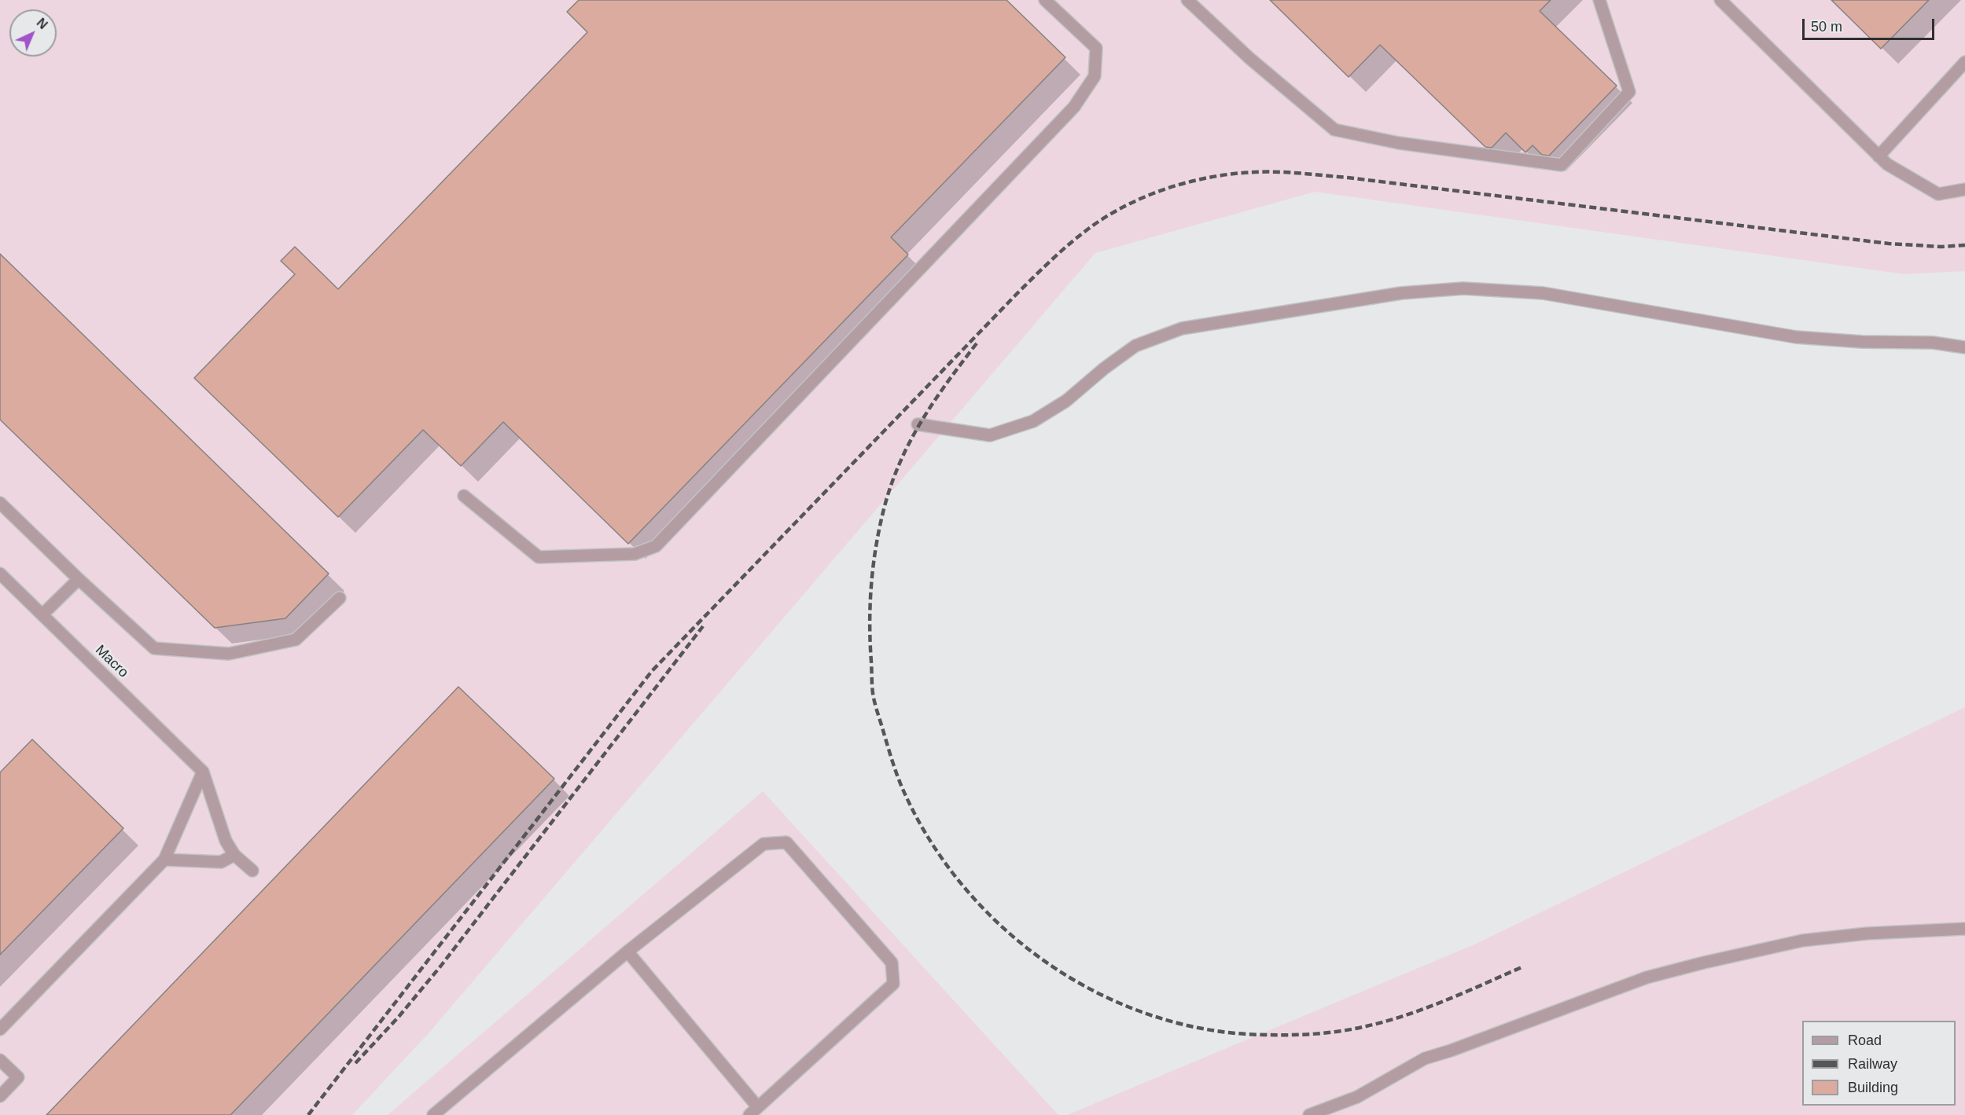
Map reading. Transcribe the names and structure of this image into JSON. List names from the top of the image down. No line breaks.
{"streets":{"street":["Macro"]},"legend":["Road","Railway","Building"],"scale_bar":"50 m","north":"top right"}
